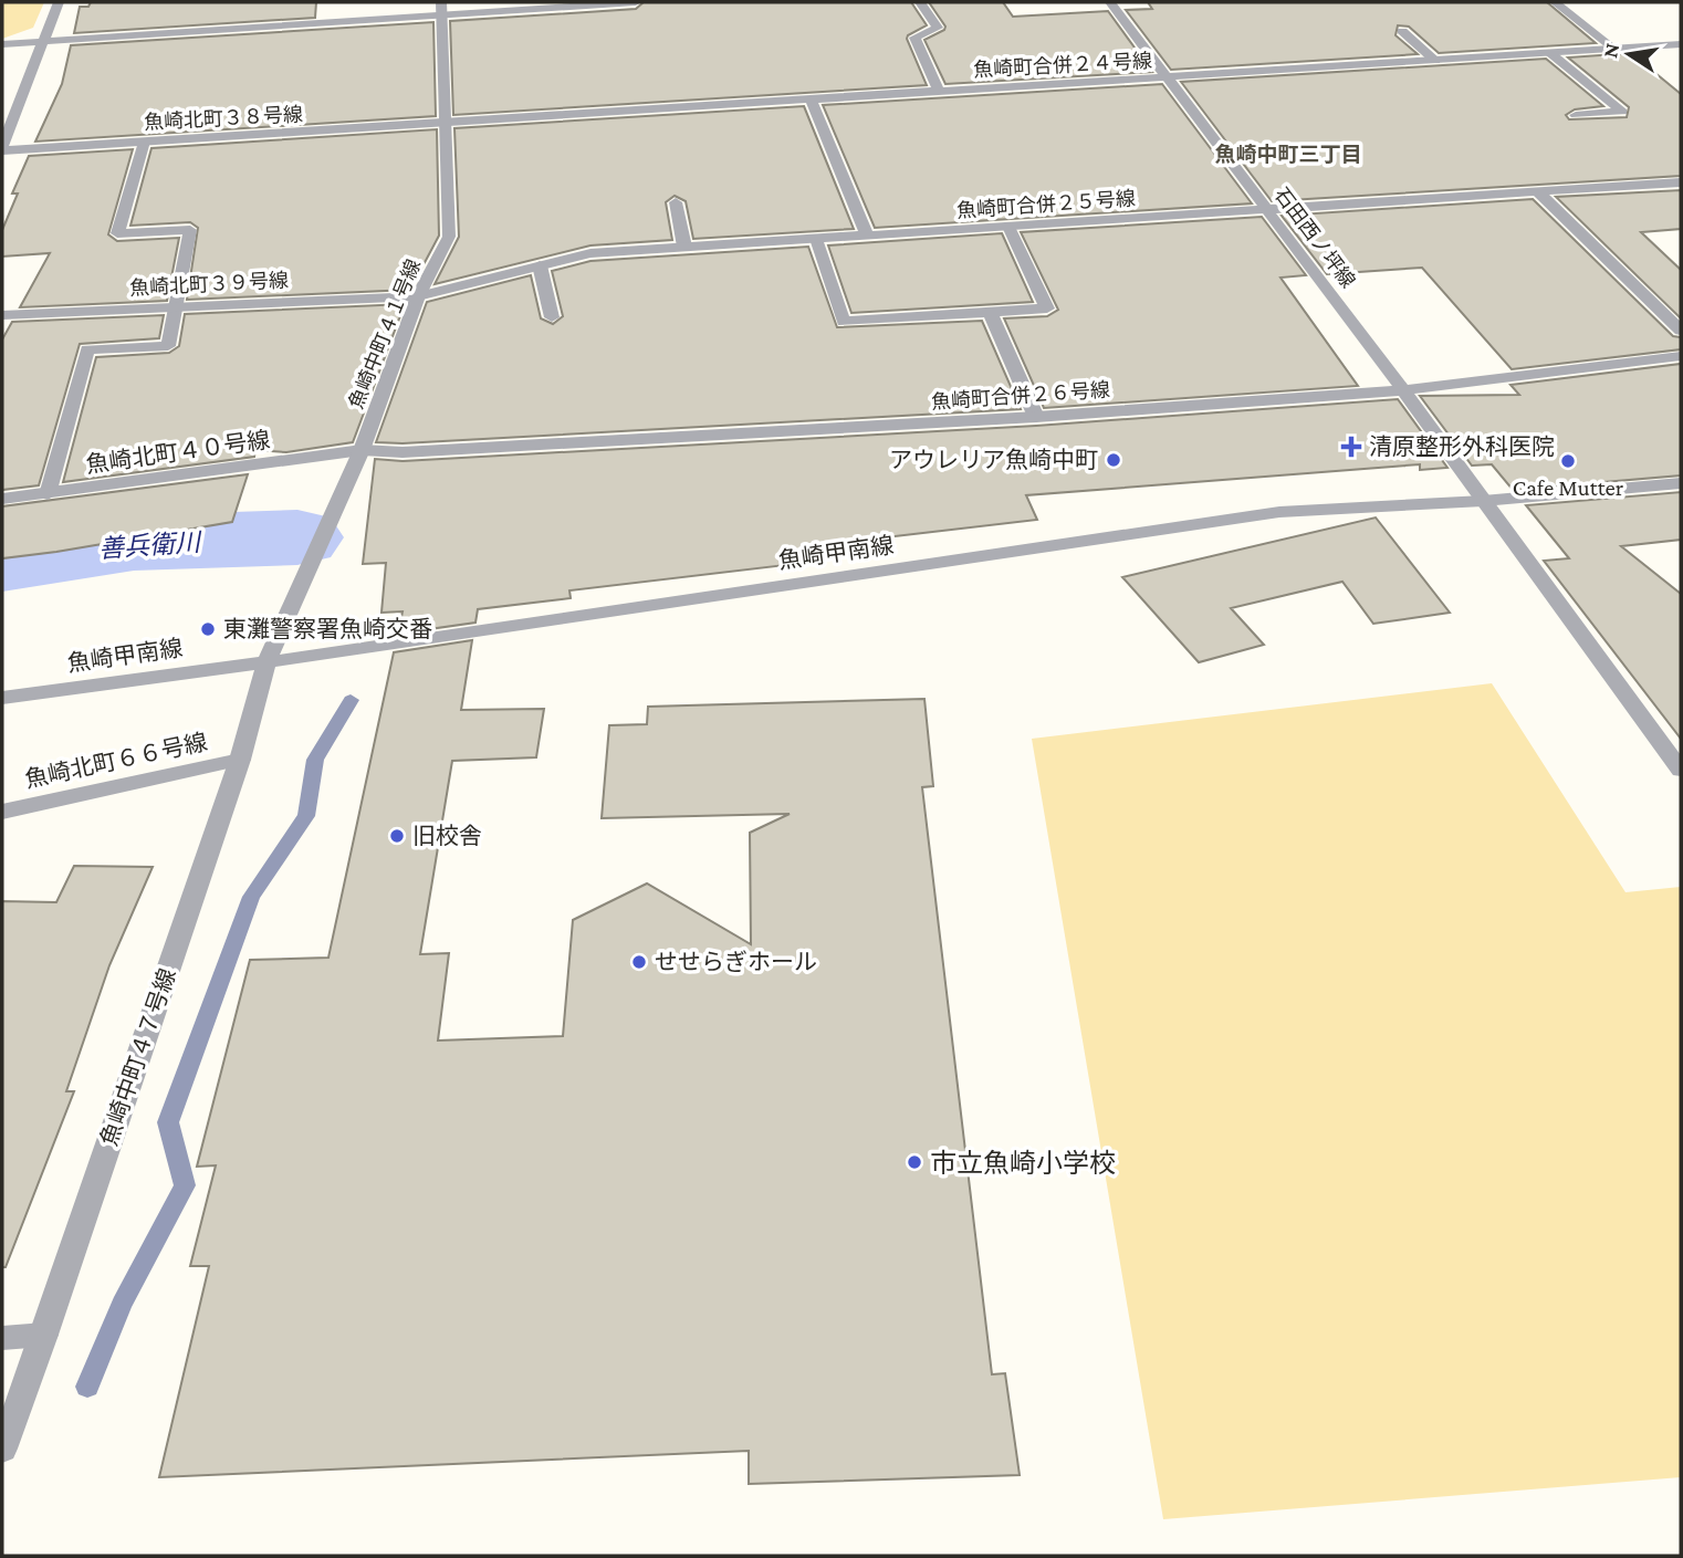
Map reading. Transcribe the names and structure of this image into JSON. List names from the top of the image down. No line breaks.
{"streets":{"street":["魚崎町合併２４号線","魚崎北町３８号線","魚崎町合併２５号線","石田西ノ坪線","魚崎北町３９号線","魚崎中町４１号線","魚崎町合併２６号線","魚崎北町４０号線","魚崎甲南線","魚崎北町６６号線","魚崎中町４７号線"]},"crossings":[["魚崎町合併２４号線","魚崎北町３８号線"],["魚崎町合併２４号線","石田西ノ坪線"],["魚崎町合併２４号線","魚崎中町４１号線"],["魚崎北町３８号線","魚崎中町４１号線"],["魚崎町合併２５号線","石田西ノ坪線"],["魚崎町合併２５号線","魚崎北町３９号線"],["魚崎町合併２５号線","魚崎中町４１号線"],["石田西ノ坪線","魚崎町合併２６号線"],["石田西ノ坪線","魚崎甲南線"],["魚崎北町３９号線","魚崎中町４１号線"],["魚崎中町４１号線","魚崎町合併２６号線"],["魚崎中町４１号線","魚崎北町４０号線"],["魚崎中町４１号線","魚崎甲南線"],["魚崎中町４１号線","魚崎中町４７号線"],["魚崎町合併２６号線","魚崎北町４０号線"],["魚崎甲南線","魚崎中町４７号線"],["魚崎北町６６号線","魚崎中町４７号線"]],"districts":["魚崎中町三丁目"],"water":["善兵衛川"],"places":{"health":["清原整形外科医院"],"other":["アウレリア魚崎中町","Cafe Mutter","東灘警察署魚崎交番","旧校舎","せせらぎホール","市立魚崎小学校"]},"north":"left"}
